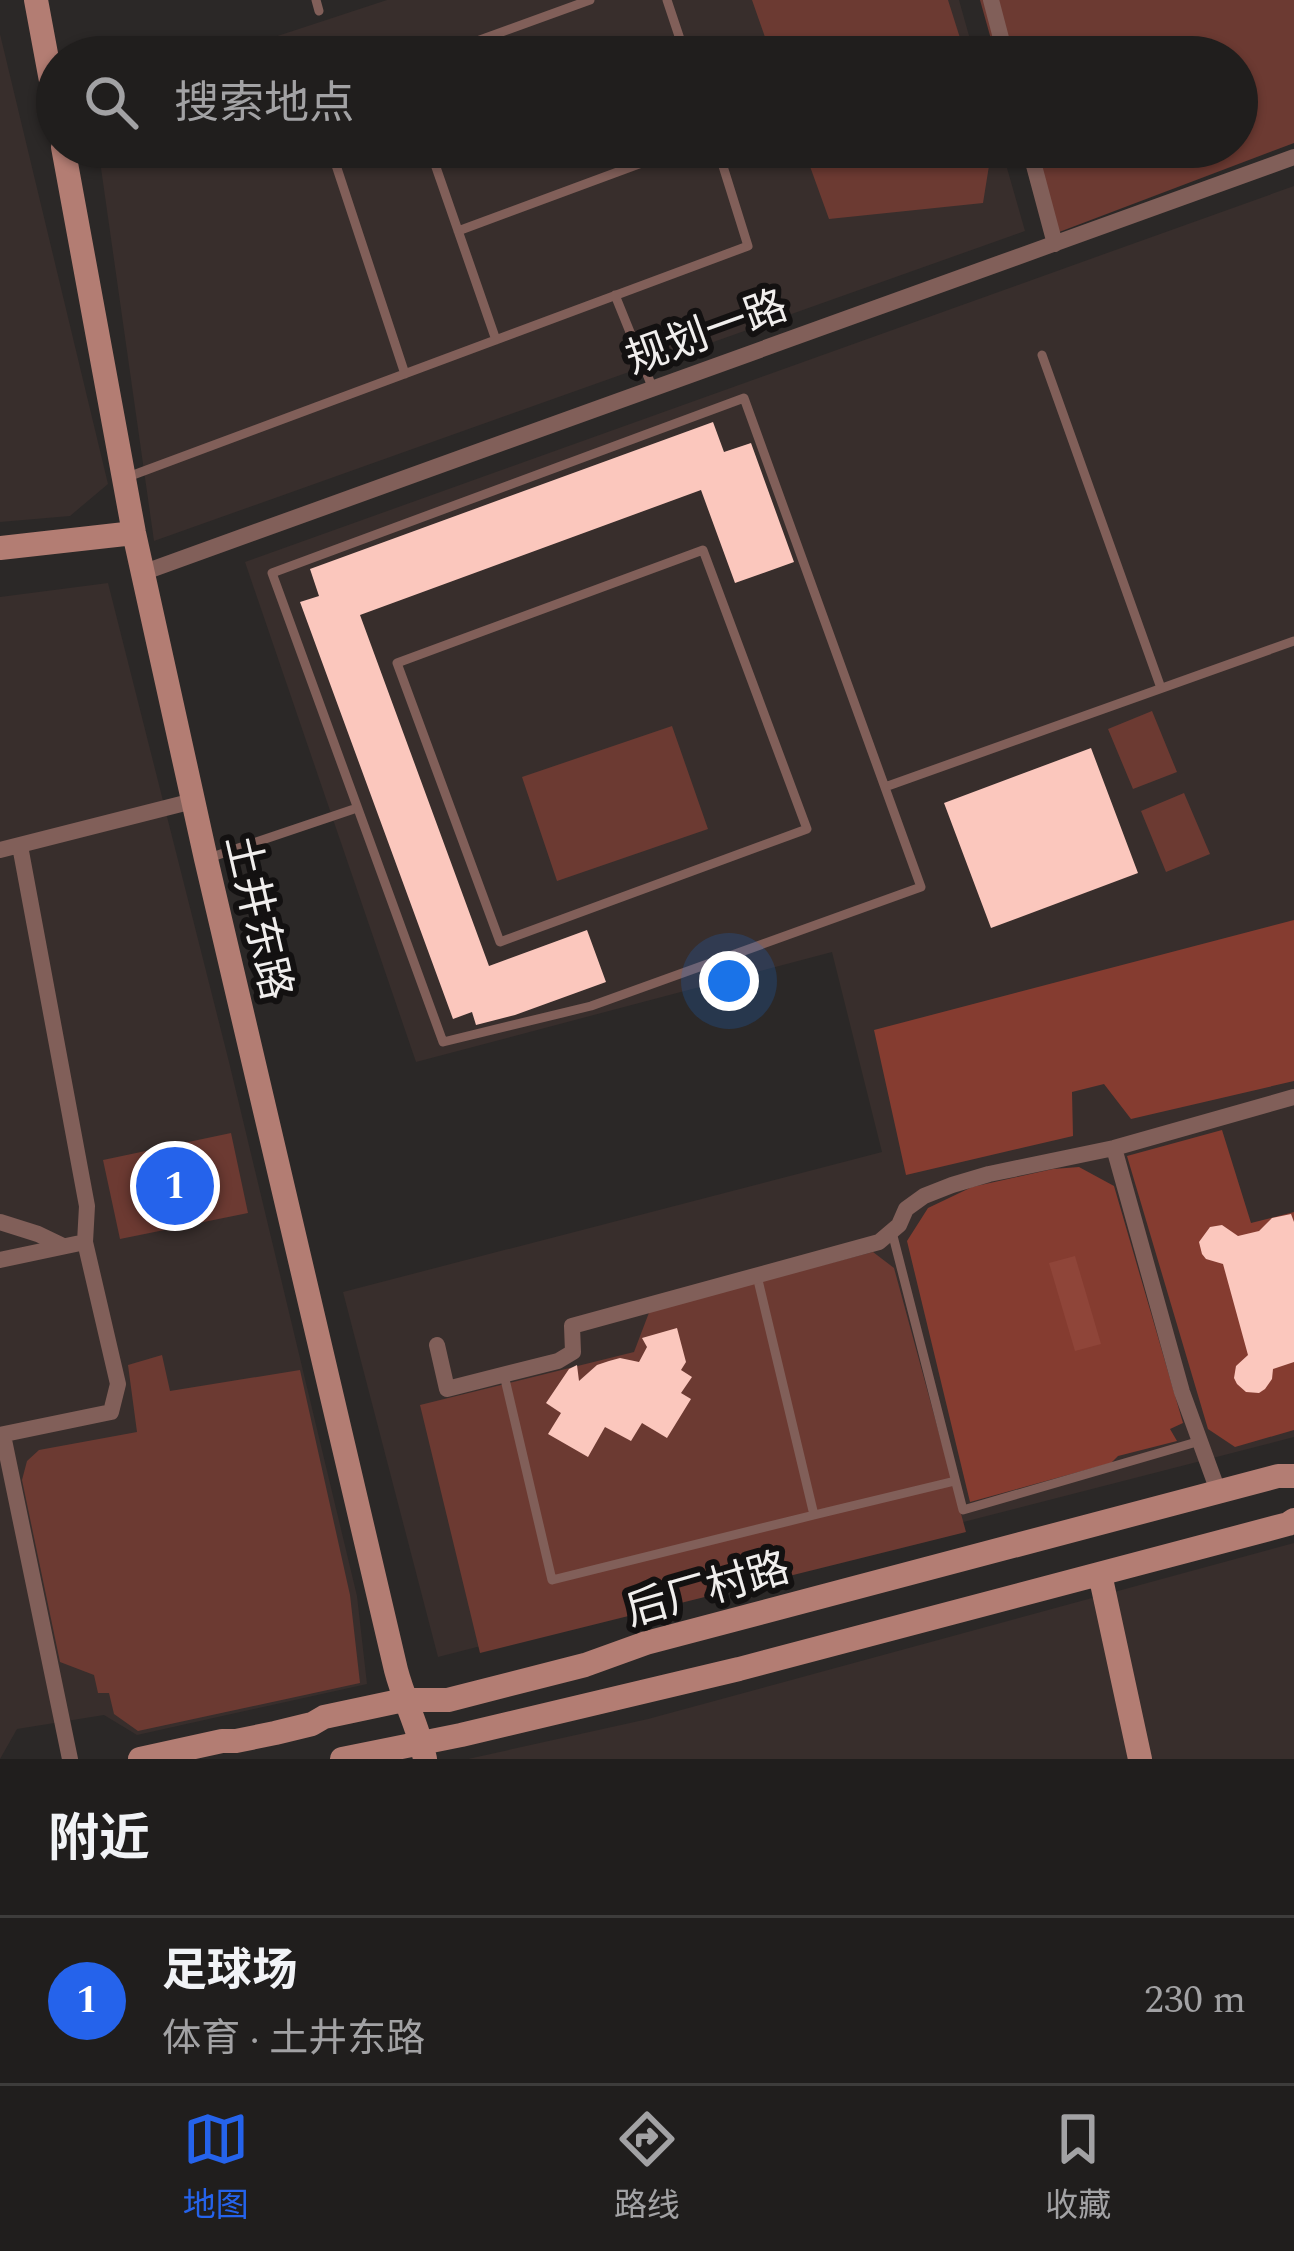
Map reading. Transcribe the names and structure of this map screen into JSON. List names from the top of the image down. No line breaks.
{"streets":{"main road":["土井东路","后厂村路"],"street":["规划一路"]},"crossings":[["规划一路","土井东路"],["土井东路","后厂村路"]],"page":{"search":"搜索地点","pins":"1","heading":"附近","list":[{"mark":"1","name":"足球场","note":"体育 · 土井东路","value":"230 m"}],"nav":["地图","路线","收藏"]}}
